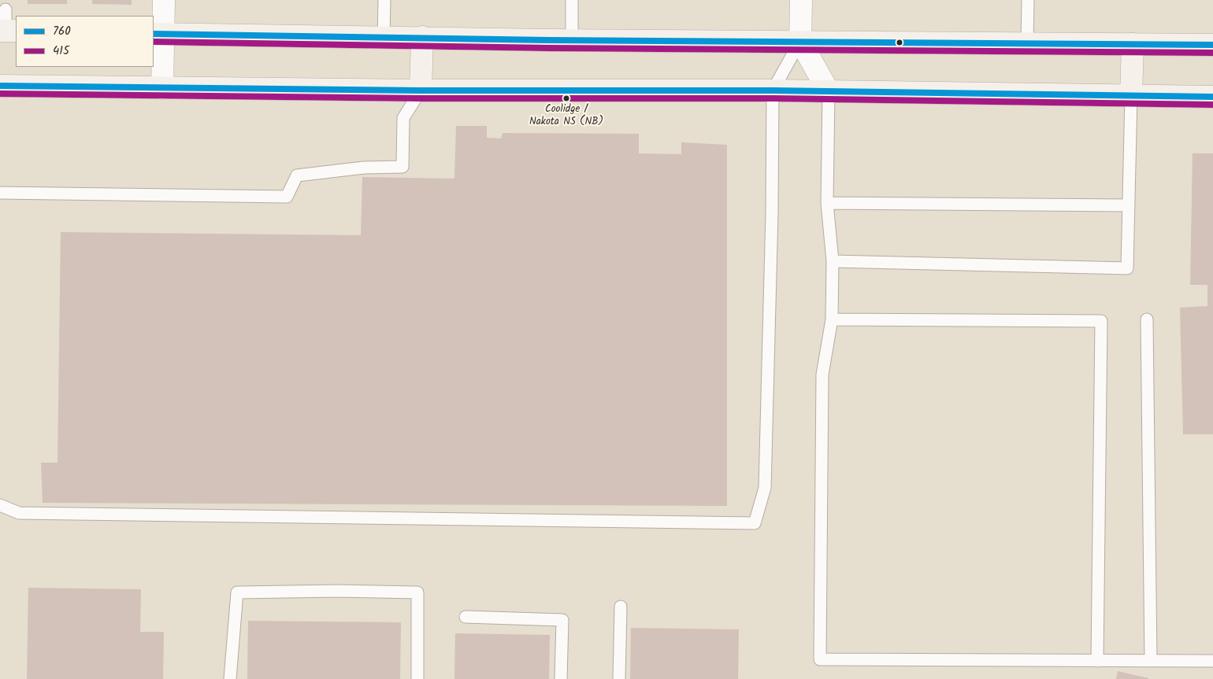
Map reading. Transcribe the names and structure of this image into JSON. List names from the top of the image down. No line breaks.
{"places":["Coolidge / Nakota NS (NB)"],"lines":["transit line 760","transit line 415"],"legend":["760","415"]}
